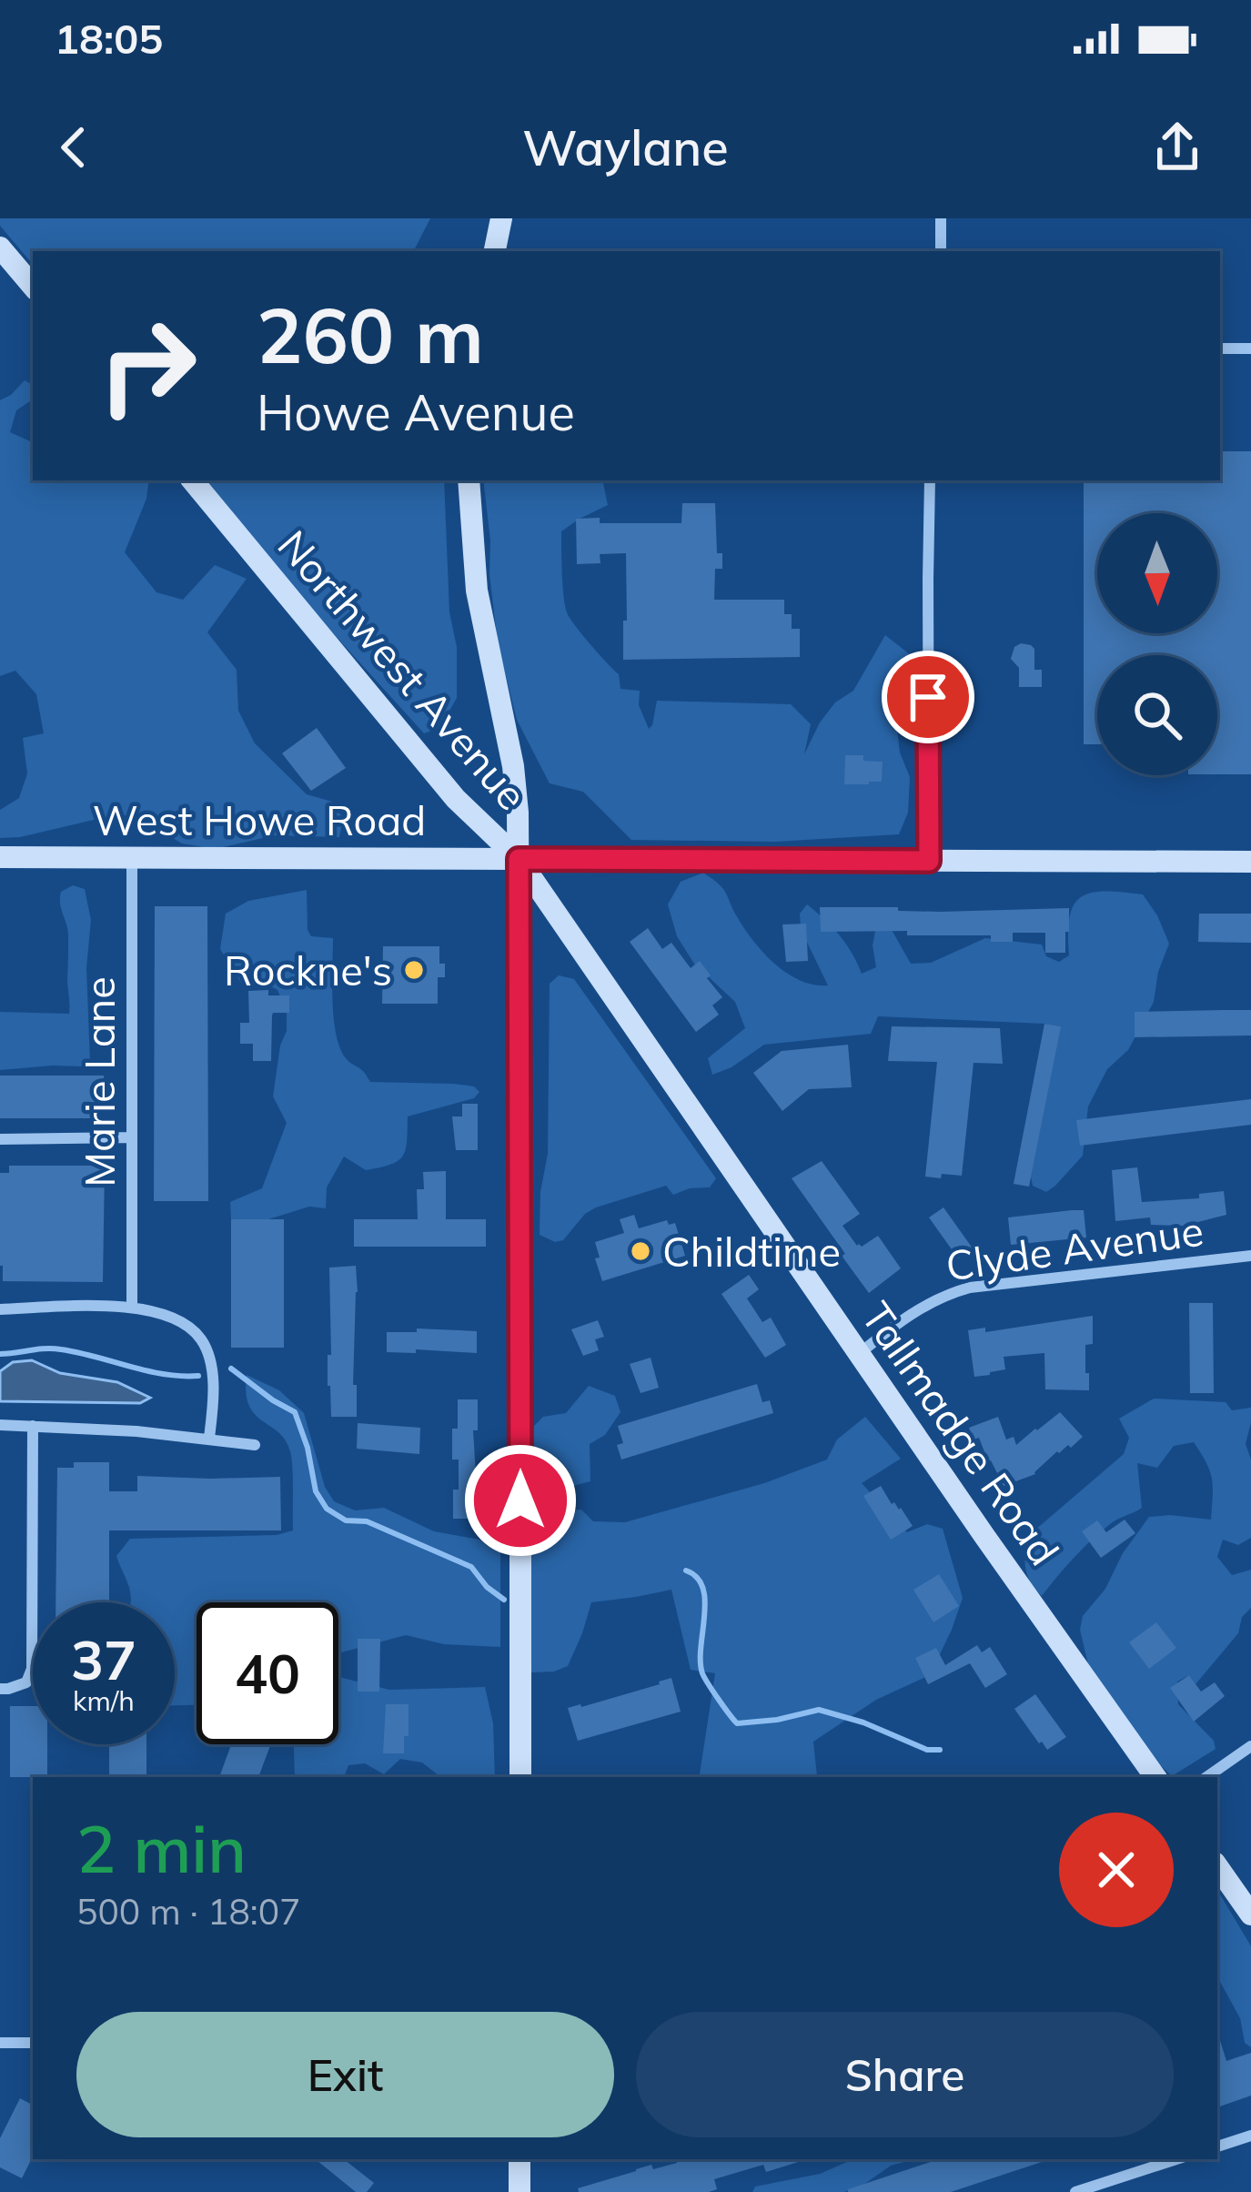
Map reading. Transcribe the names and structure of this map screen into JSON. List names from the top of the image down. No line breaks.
{"streets":{"street":["Northwest Avenue","West Howe Road","Marie Lane","Clyde Avenue","Tallmadge Road"]},"crossings":[["Northwest Avenue","West Howe Road"],["Northwest Avenue","Tallmadge Road"],["West Howe Road","Marie Lane"],["West Howe Road","Tallmadge Road"],["Clyde Avenue","Tallmadge Road"]],"places":["Rockne's","Childtime"],"north":"bottom","page":{"status":"18:05","header":"Waylane","turn":["260 m","Howe Avenue"],"speed":"37 km/h","limit":"40","heading":["2 min","500 m · 18:07"],"buttons":["Exit","Share"]}}
